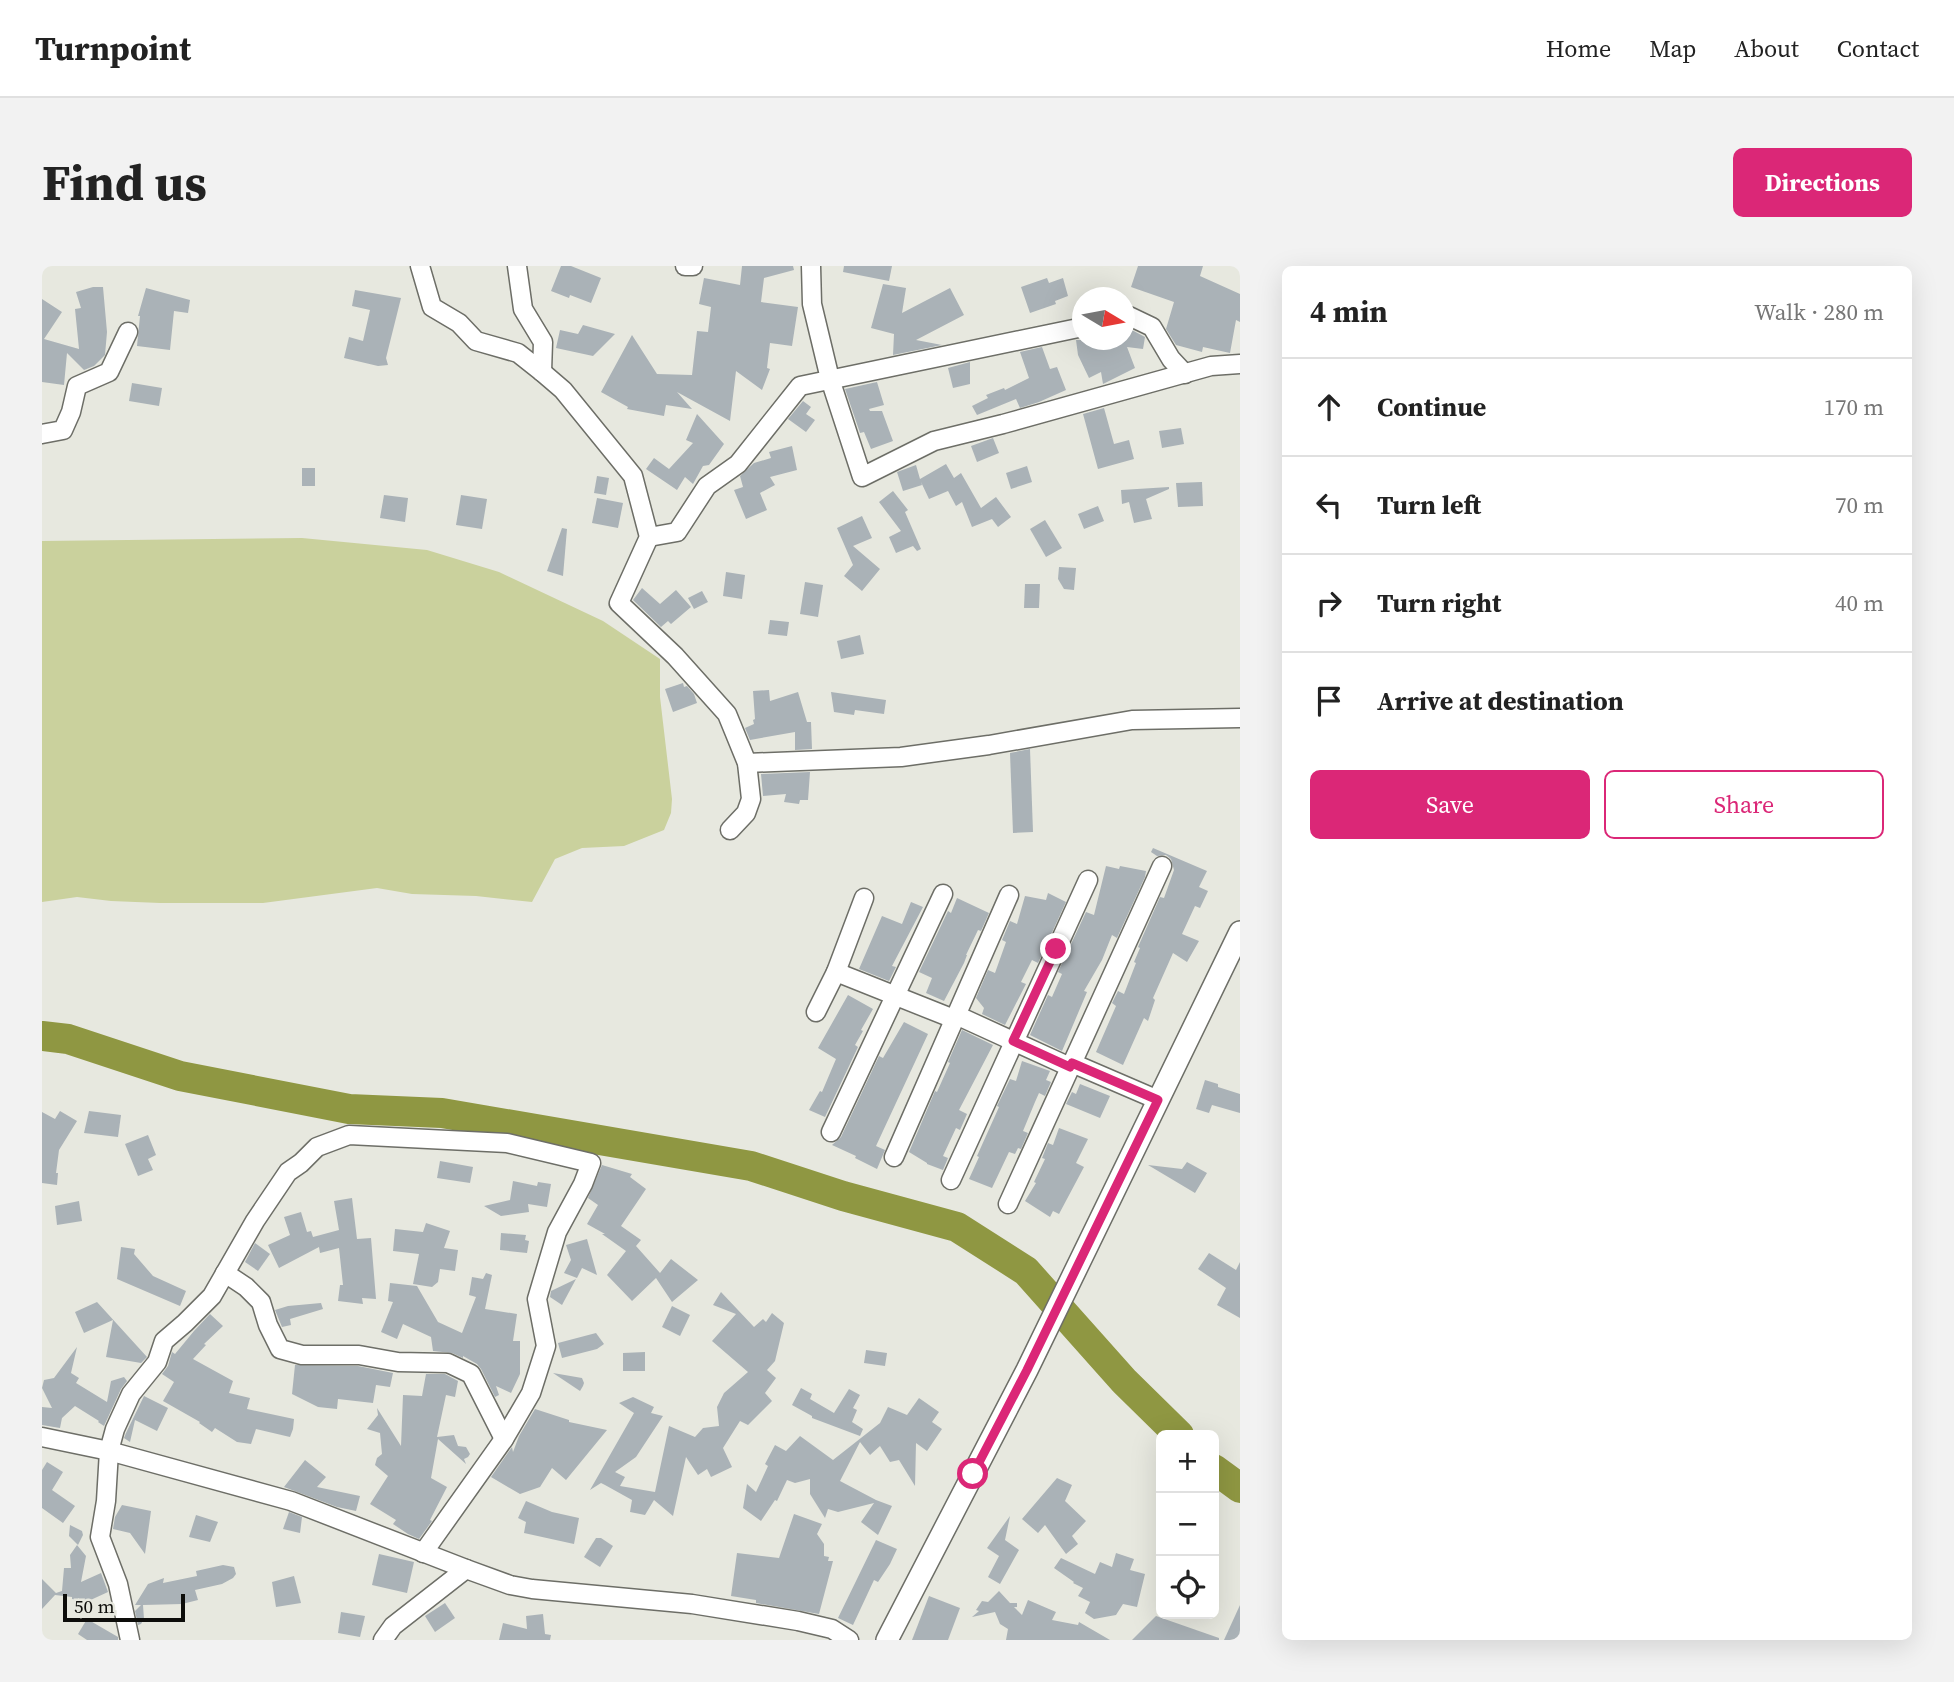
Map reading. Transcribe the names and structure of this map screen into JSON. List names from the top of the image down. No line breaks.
{"scale_bar":"50 m","north":"right","page":{"header":"Turnpoint","nav":["Home","Map","About","Contact"],"buttons":["Directions",["Save","Share"]],"title":"Find us","heading":["4 min","Walk · 280 m"],"list":[["Continue","170 m"],["Turn left","70 m"],["Turn right","40 m"],"Arrive at destination"],"map_buttons":["+","−"],"scale":"50 m"}}
